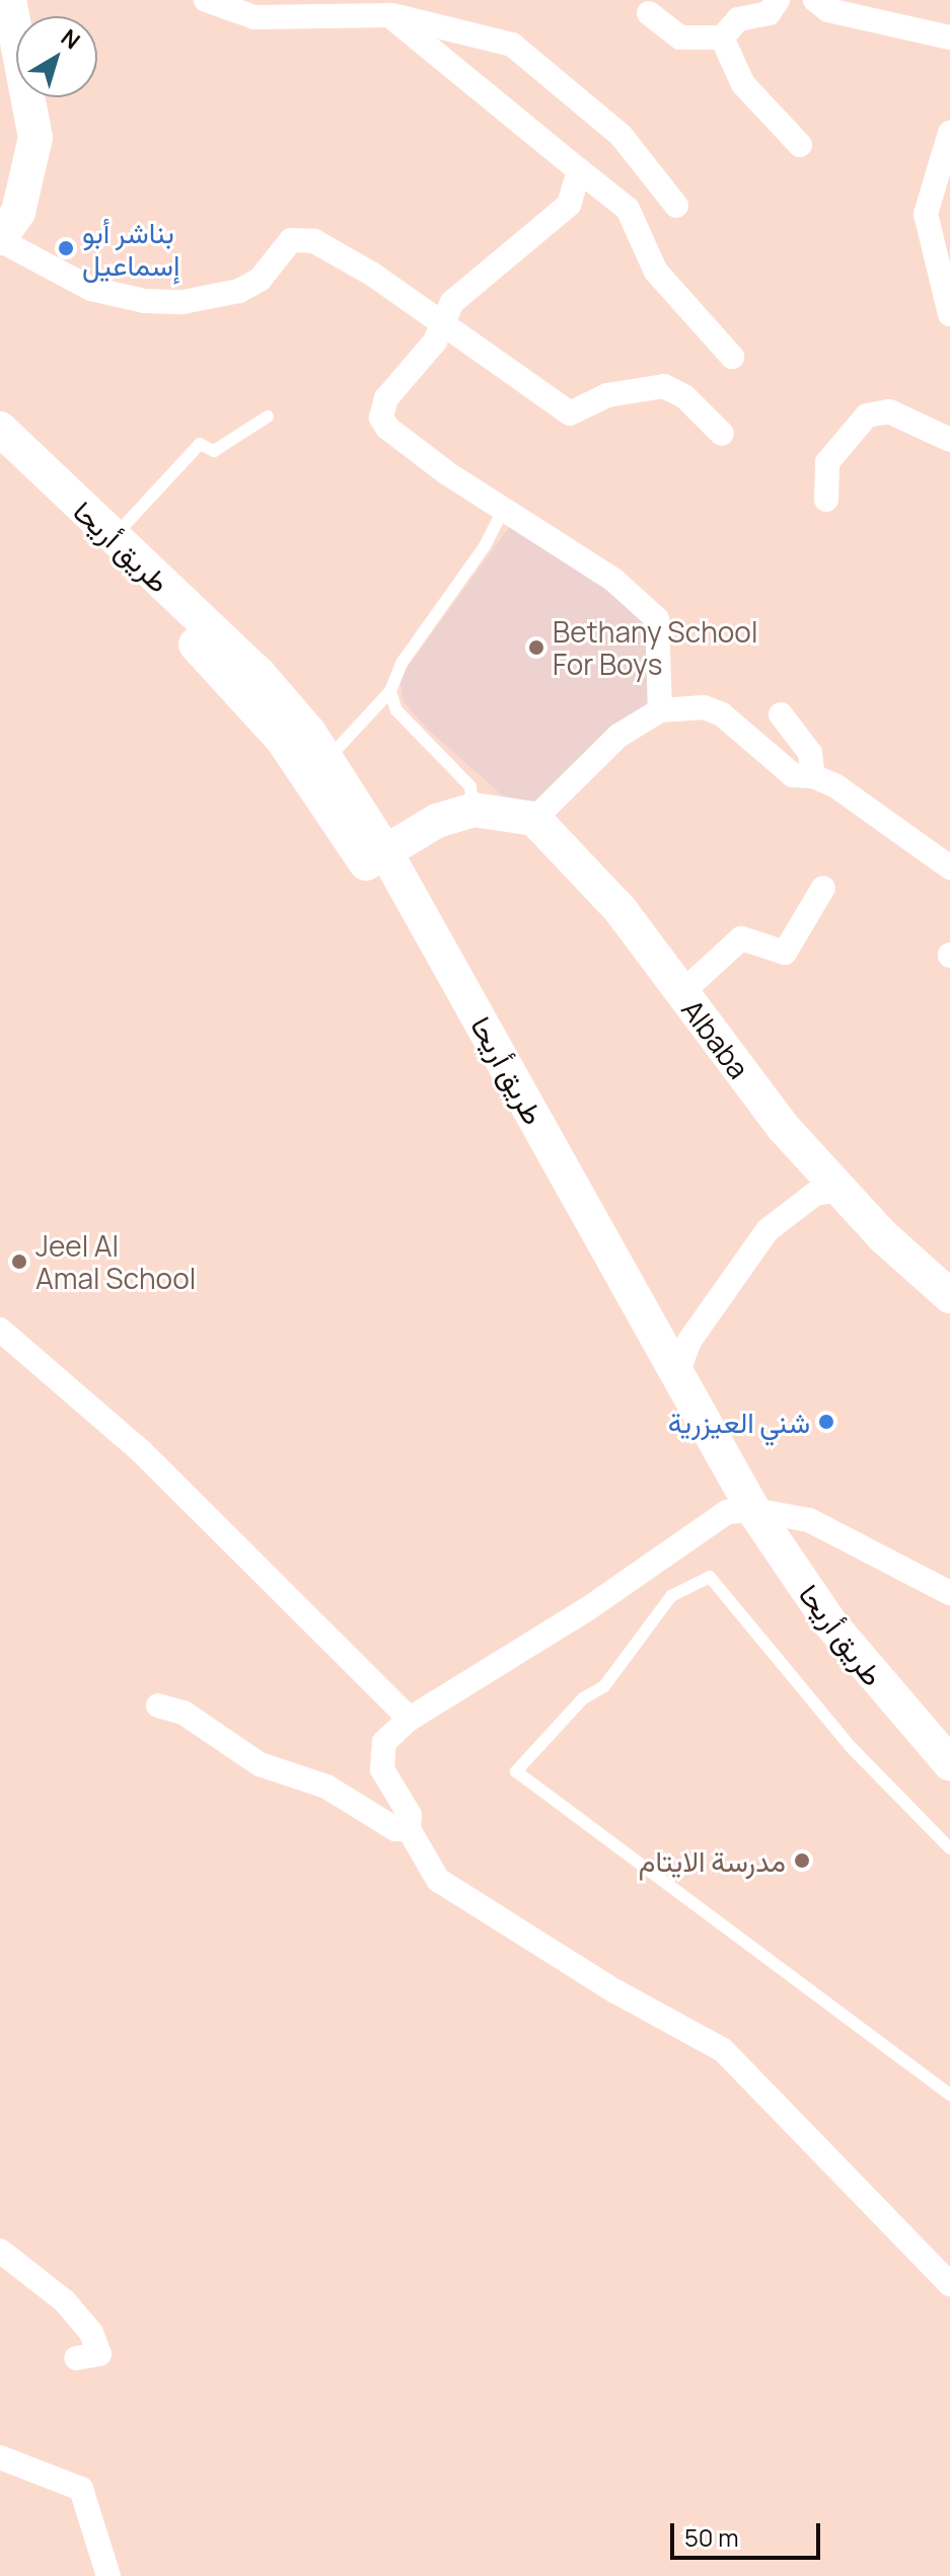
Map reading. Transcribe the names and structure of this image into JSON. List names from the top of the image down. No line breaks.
{"streets":{"main road":["طريق أريحا","Albaba"]},"places":["بناشر أبو إسماعيل","Bethany School For Boys","Jeel Al Amal School","شني العيزرية","مدرسة الايتام"],"scale_bar":"50 m","north":"top right"}
